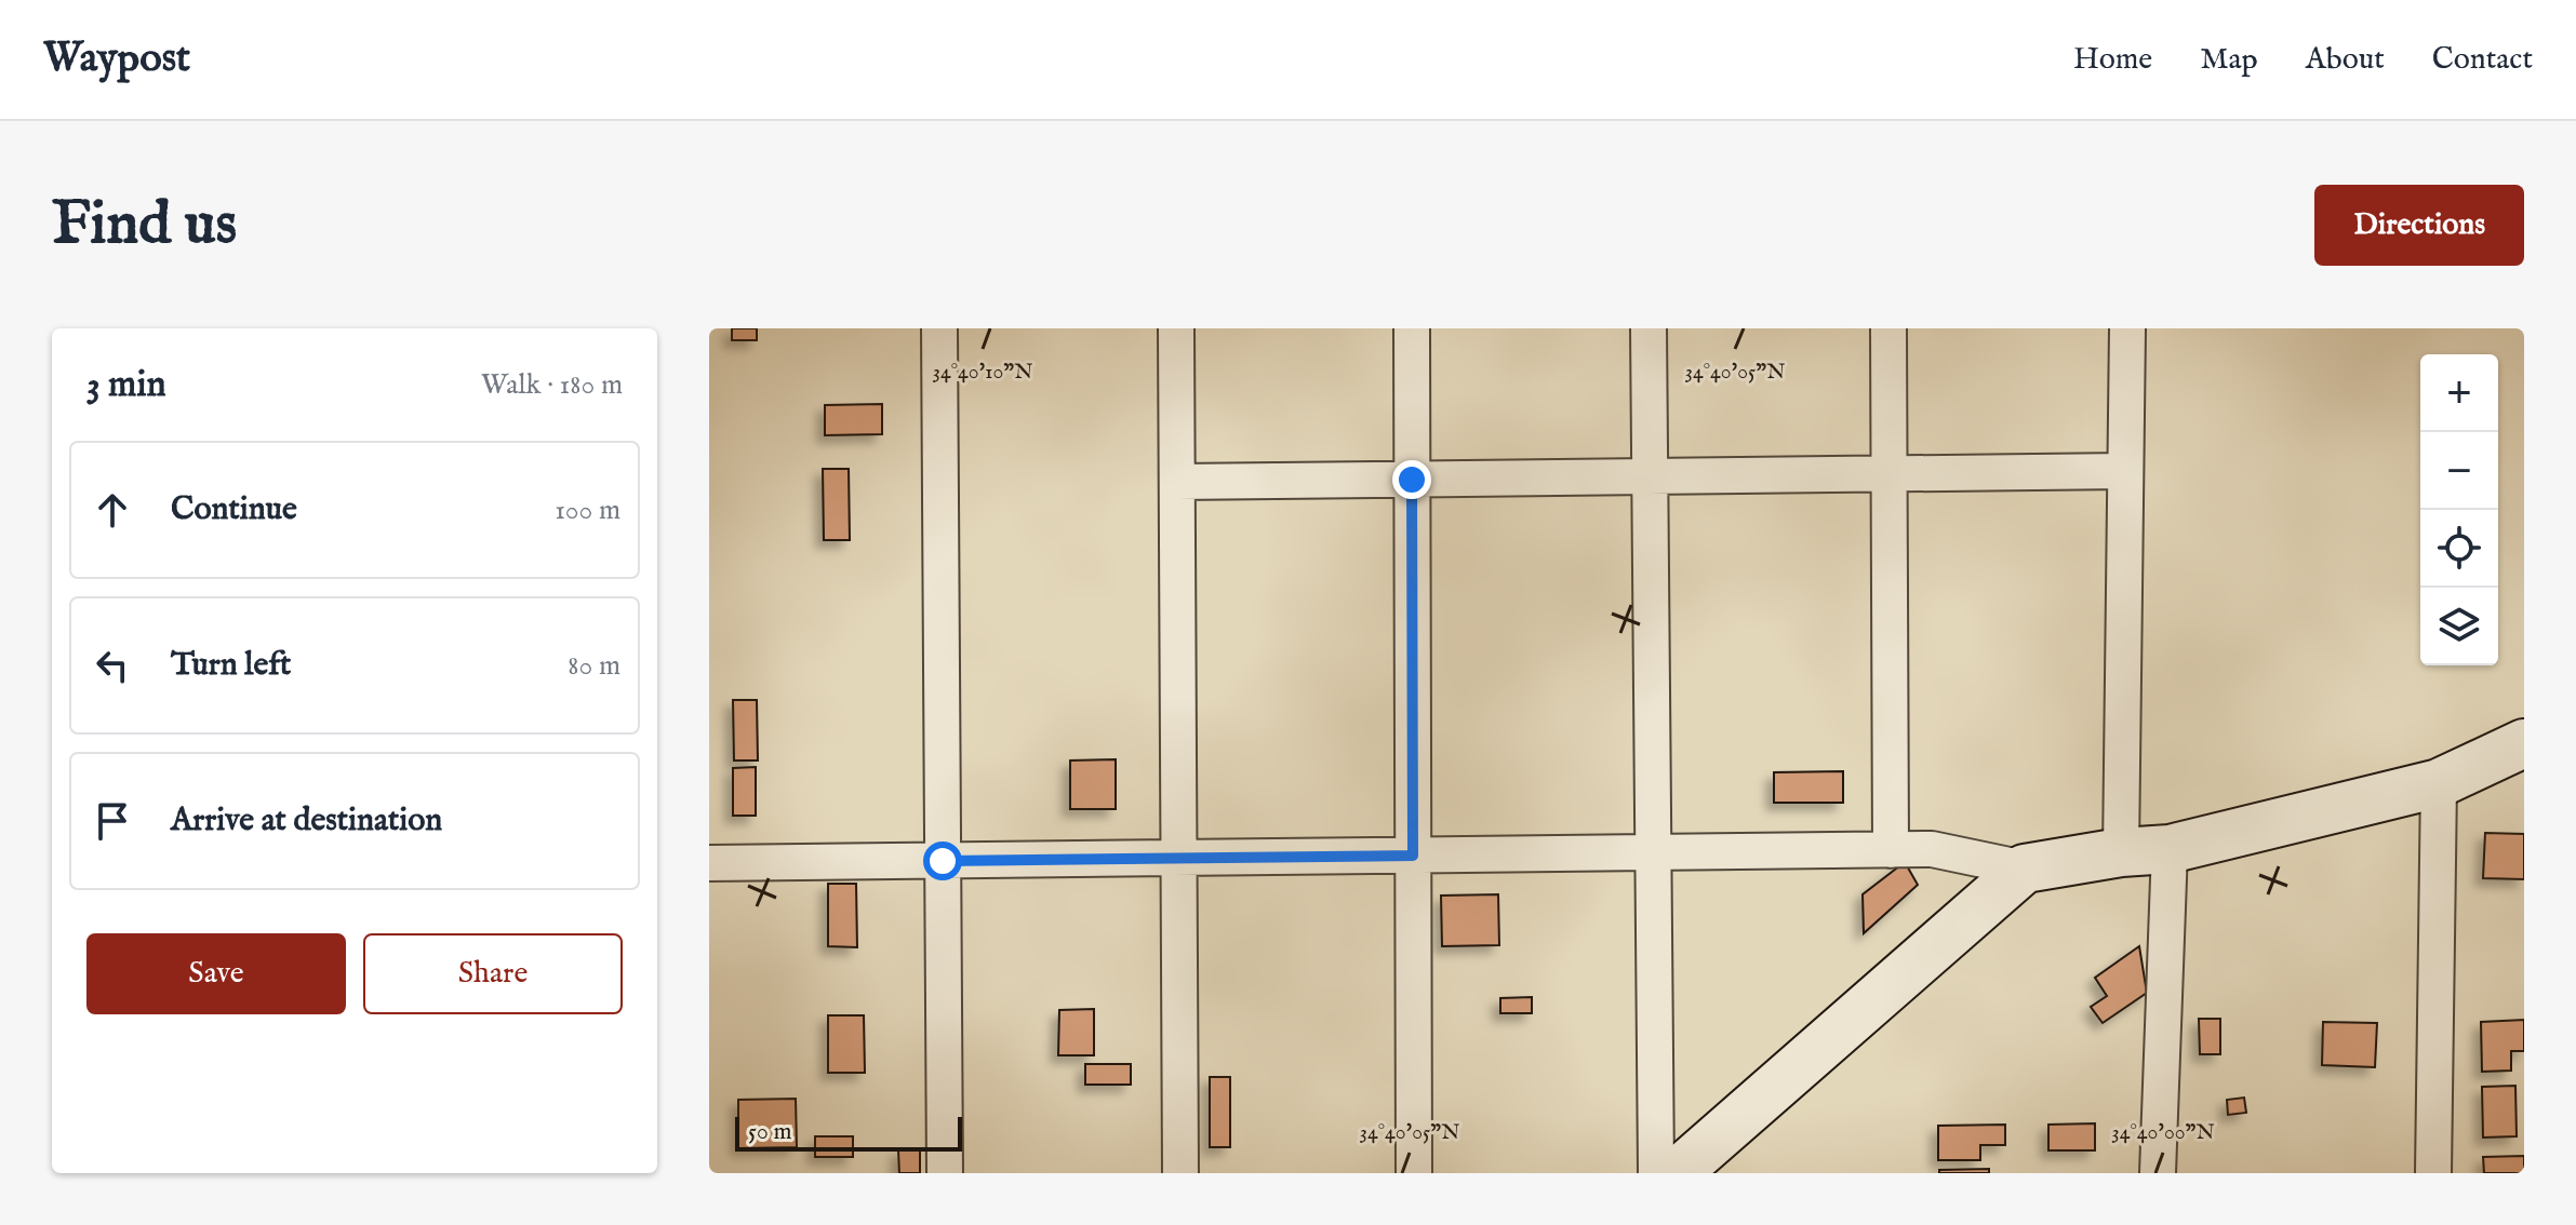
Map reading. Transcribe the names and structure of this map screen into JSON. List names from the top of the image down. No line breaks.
{"scale_bar":"50 m","page":{"header":"Waypost","nav":["Home","Map","About","Contact"],"buttons":["Directions",["Save","Share"]],"title":"Find us","heading":["3 min","Walk · 180 m"],"map_buttons":["+","−"],"list":[["Continue","100 m"],["Turn left","80 m"],"Arrive at destination"],"scale":"50 m"},"coordinates":["34°40'10\"N","34°40'05\"N","34°40'00\"N"]}
